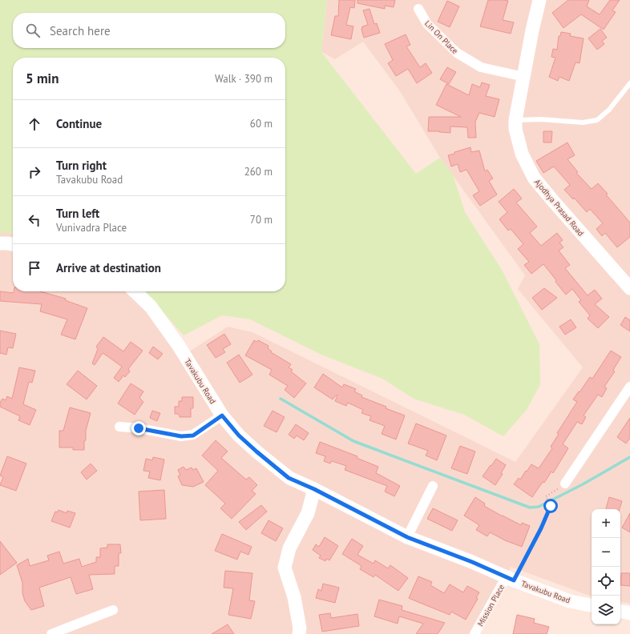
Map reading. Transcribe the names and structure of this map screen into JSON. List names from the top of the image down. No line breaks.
{"streets":{"main road":["Ajodhya Prasad Road","Tavakubu Road"],"street":["Lin On Place","Mission Place"]},"crossings":[["Lin On Place","Ajodhya Prasad Road"],["Tavakubu Road","Mission Place"]],"page":{"search":"Search here","heading":["5 min","Walk · 390 m"],"list":[["Continue","60 m"],["Turn right","Tavakubu Road","260 m"],["Turn left","Vunivadra Place","70 m"],"Arrive at destination"],"map_buttons":["+","−"]}}
